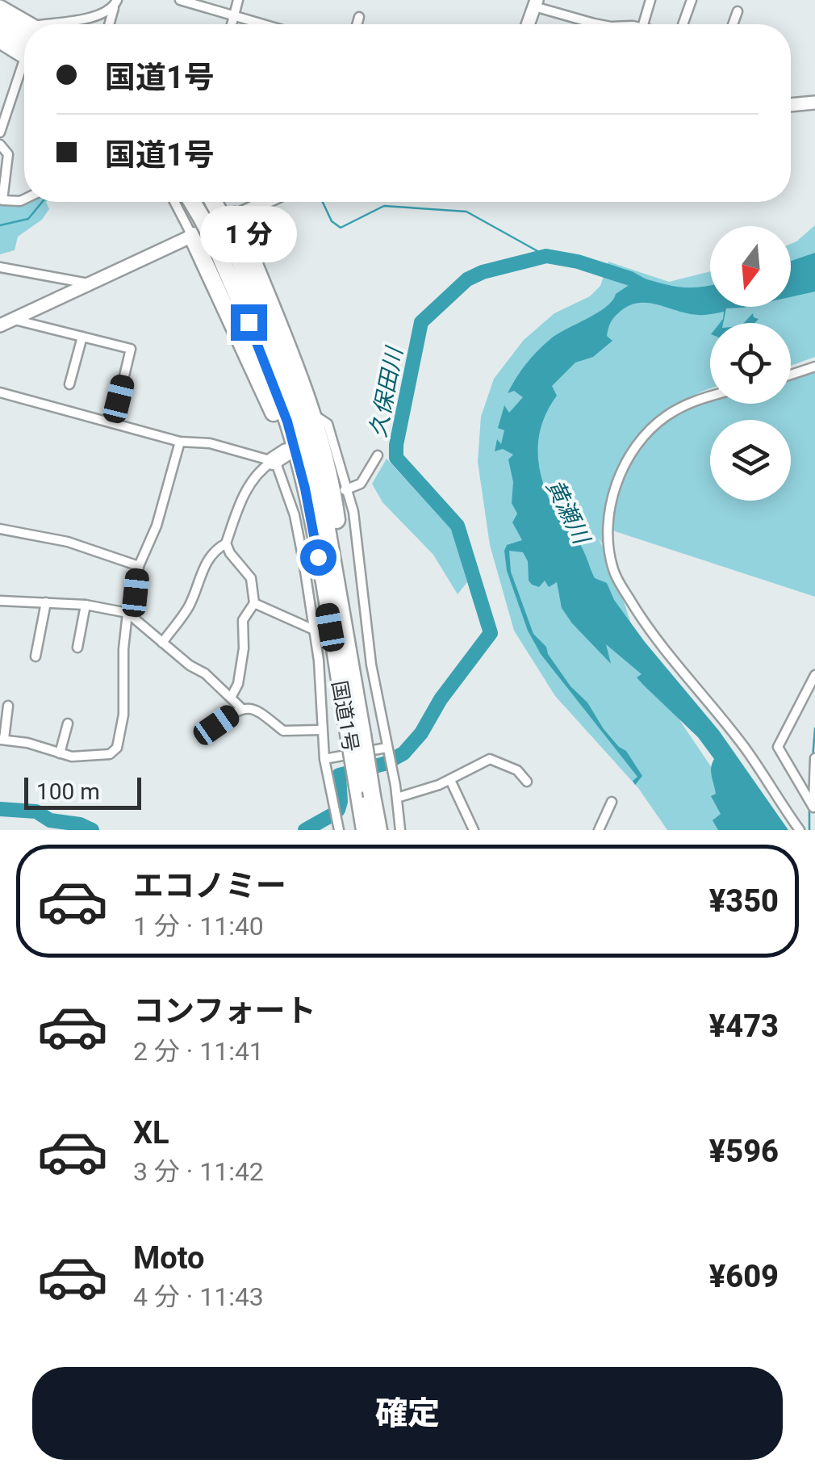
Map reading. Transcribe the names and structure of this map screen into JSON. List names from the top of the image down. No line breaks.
{"streets":{"highway":["国道1号"]},"water":["久保田川","黄瀬川"],"scale_bar":"100 m","north":"bottom","page":{"banner":["国道1号","国道1号"],"bubble":"1 分","scale":"100 m","list":[{"name":"エコノミー","note":"1 分 · 11:40","value":"¥350"},{"name":"コンフォート","note":"2 分 · 11:41","value":"¥473"},{"name":"XL","note":"3 分 · 11:42","value":"¥596"},{"name":"Moto","note":"4 分 · 11:43","value":"¥609"}],"buttons":"確定"}}
